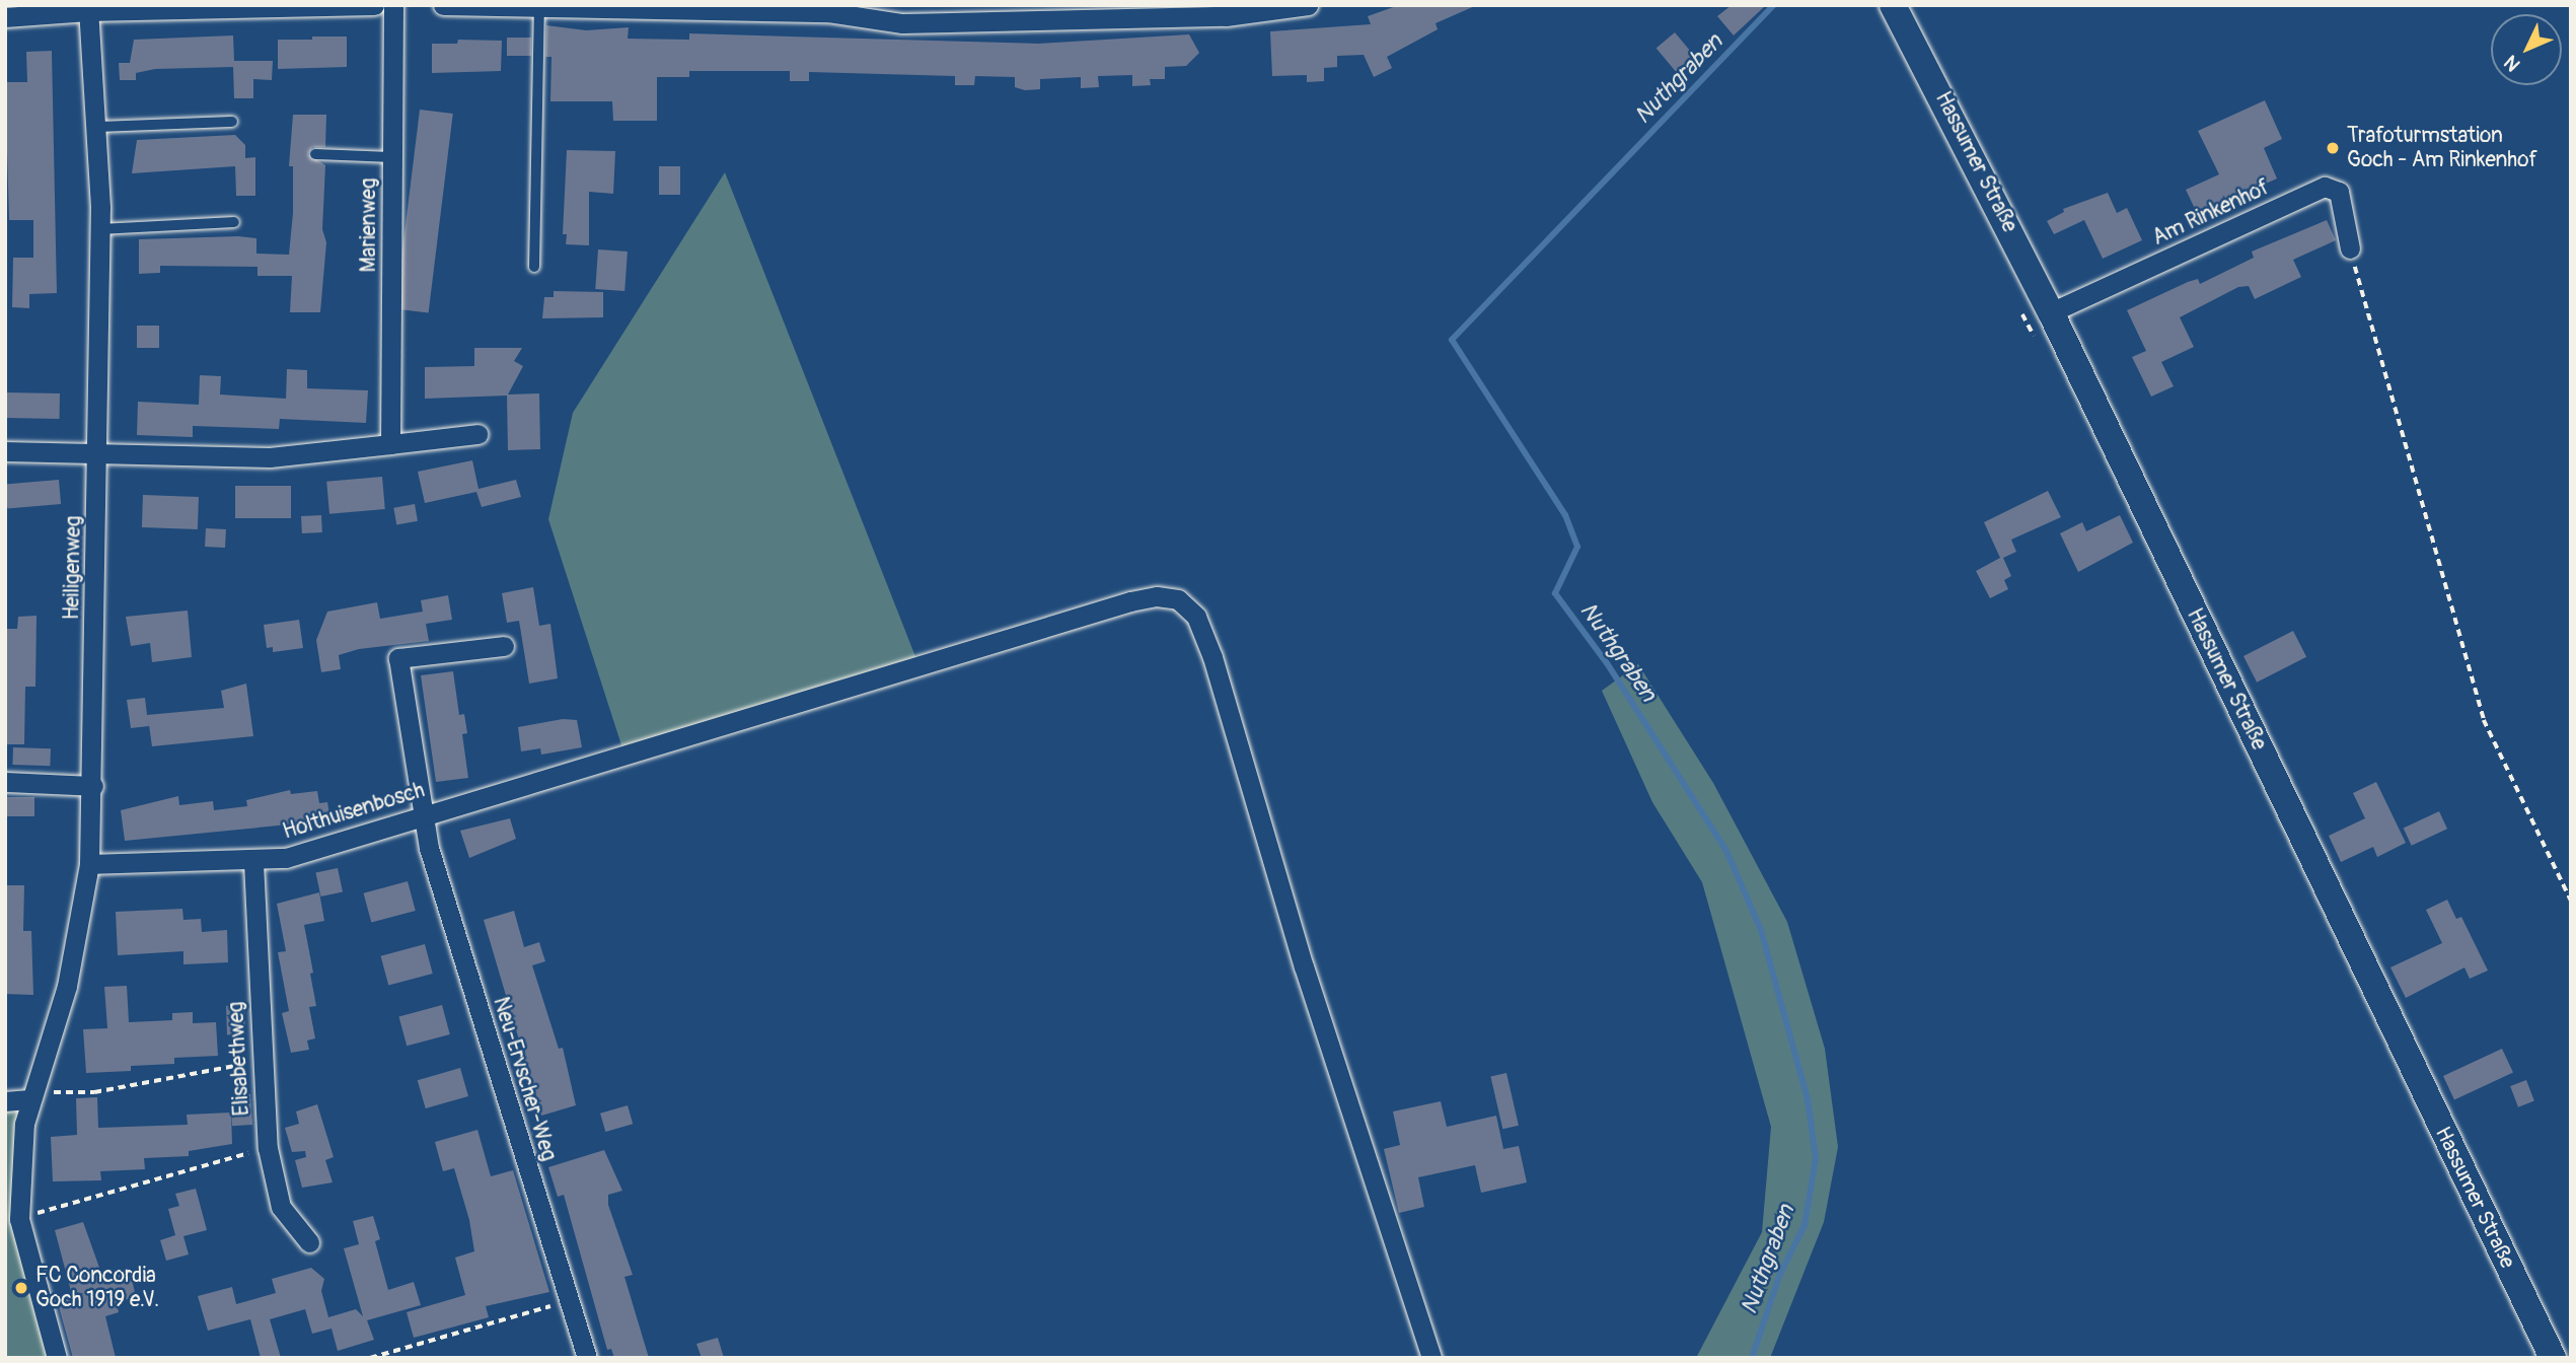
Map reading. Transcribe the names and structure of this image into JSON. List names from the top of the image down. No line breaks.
{"streets":{"street":["Hassumer Straße","Am Rinkenhof","Marienweg","Heiligenweg","Holthuisenbosch","Elisabethweg","Neu-Ervscher-Weg"]},"crossings":[["Hassumer Straße","Am Rinkenhof"],["Heiligenweg","Holthuisenbosch"],["Holthuisenbosch","Elisabethweg"],["Holthuisenbosch","Neu-Ervscher-Weg"]],"water":["Nuthgraben"],"places":["Trafoturmstation Goch - Am Rinkenhof","FC Concordia Goch 1919 e.V."],"north":"bottom left"}
